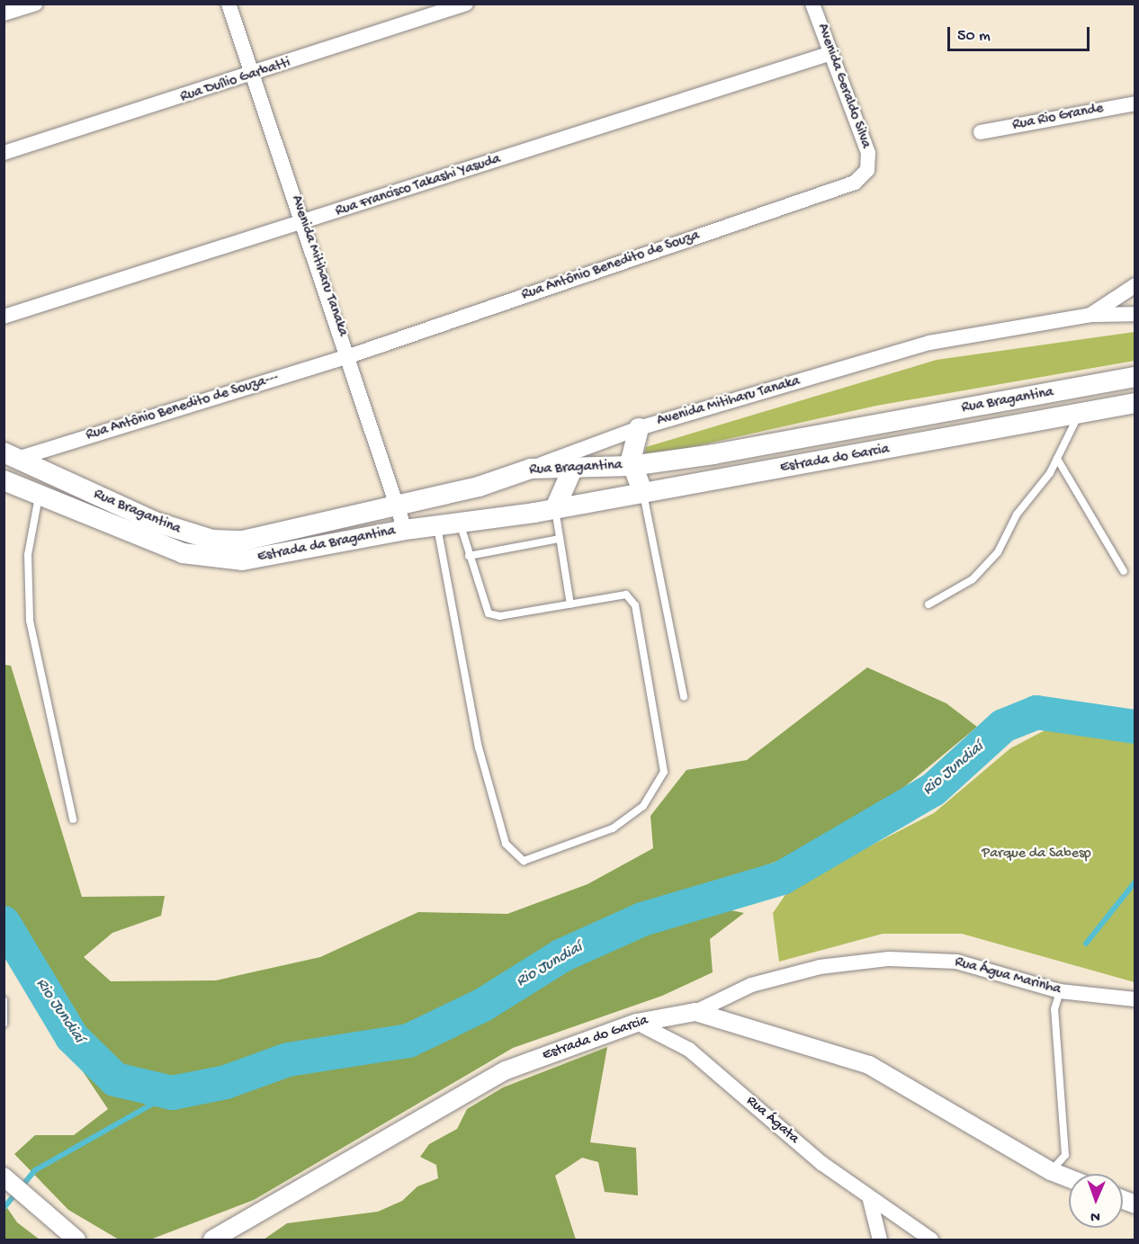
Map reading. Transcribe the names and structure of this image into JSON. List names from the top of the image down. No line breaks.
{"streets":{"main road":["Rua Bragantina","Estrada do Garcia","Estrada da Bragantina"],"street":["Rua Duílio Garbatti","Avenida Geraldo Silva","Rua Rio Grande","Rua Francisco Takashi Yasuda","Avenida Mitiharu Tanaka","Rua Antônio Benedito de Souza","Rua Antônio Benedito de Souza---","Rua Água Marinha","Rua Ágata"]},"crossings":[["Rua Duílio Garbatti","Avenida Mitiharu Tanaka"],["Avenida Geraldo Silva","Rua Francisco Takashi Yasuda"],["Avenida Geraldo Silva","Rua Antônio Benedito de Souza"],["Rua Francisco Takashi Yasuda","Avenida Mitiharu Tanaka"],["Avenida Mitiharu Tanaka","Rua Antônio Benedito de Souza"],["Avenida Mitiharu Tanaka","Rua Bragantina"],["Avenida Mitiharu Tanaka","Rua Antônio Benedito de Souza---"],["Avenida Mitiharu Tanaka","Estrada da Bragantina"],["Rua Antônio Benedito de Souza","Rua Antônio Benedito de Souza---"],["Rua Bragantina","Rua Antônio Benedito de Souza---"],["Estrada do Garcia","Estrada da Bragantina"],["Estrada do Garcia","Rua Água Marinha"],["Estrada do Garcia","Rua Ágata"]],"water":["Rio Jundiaí"],"parks":["Parque da Sabesp"],"scale_bar":"50 m","north":"bottom"}
